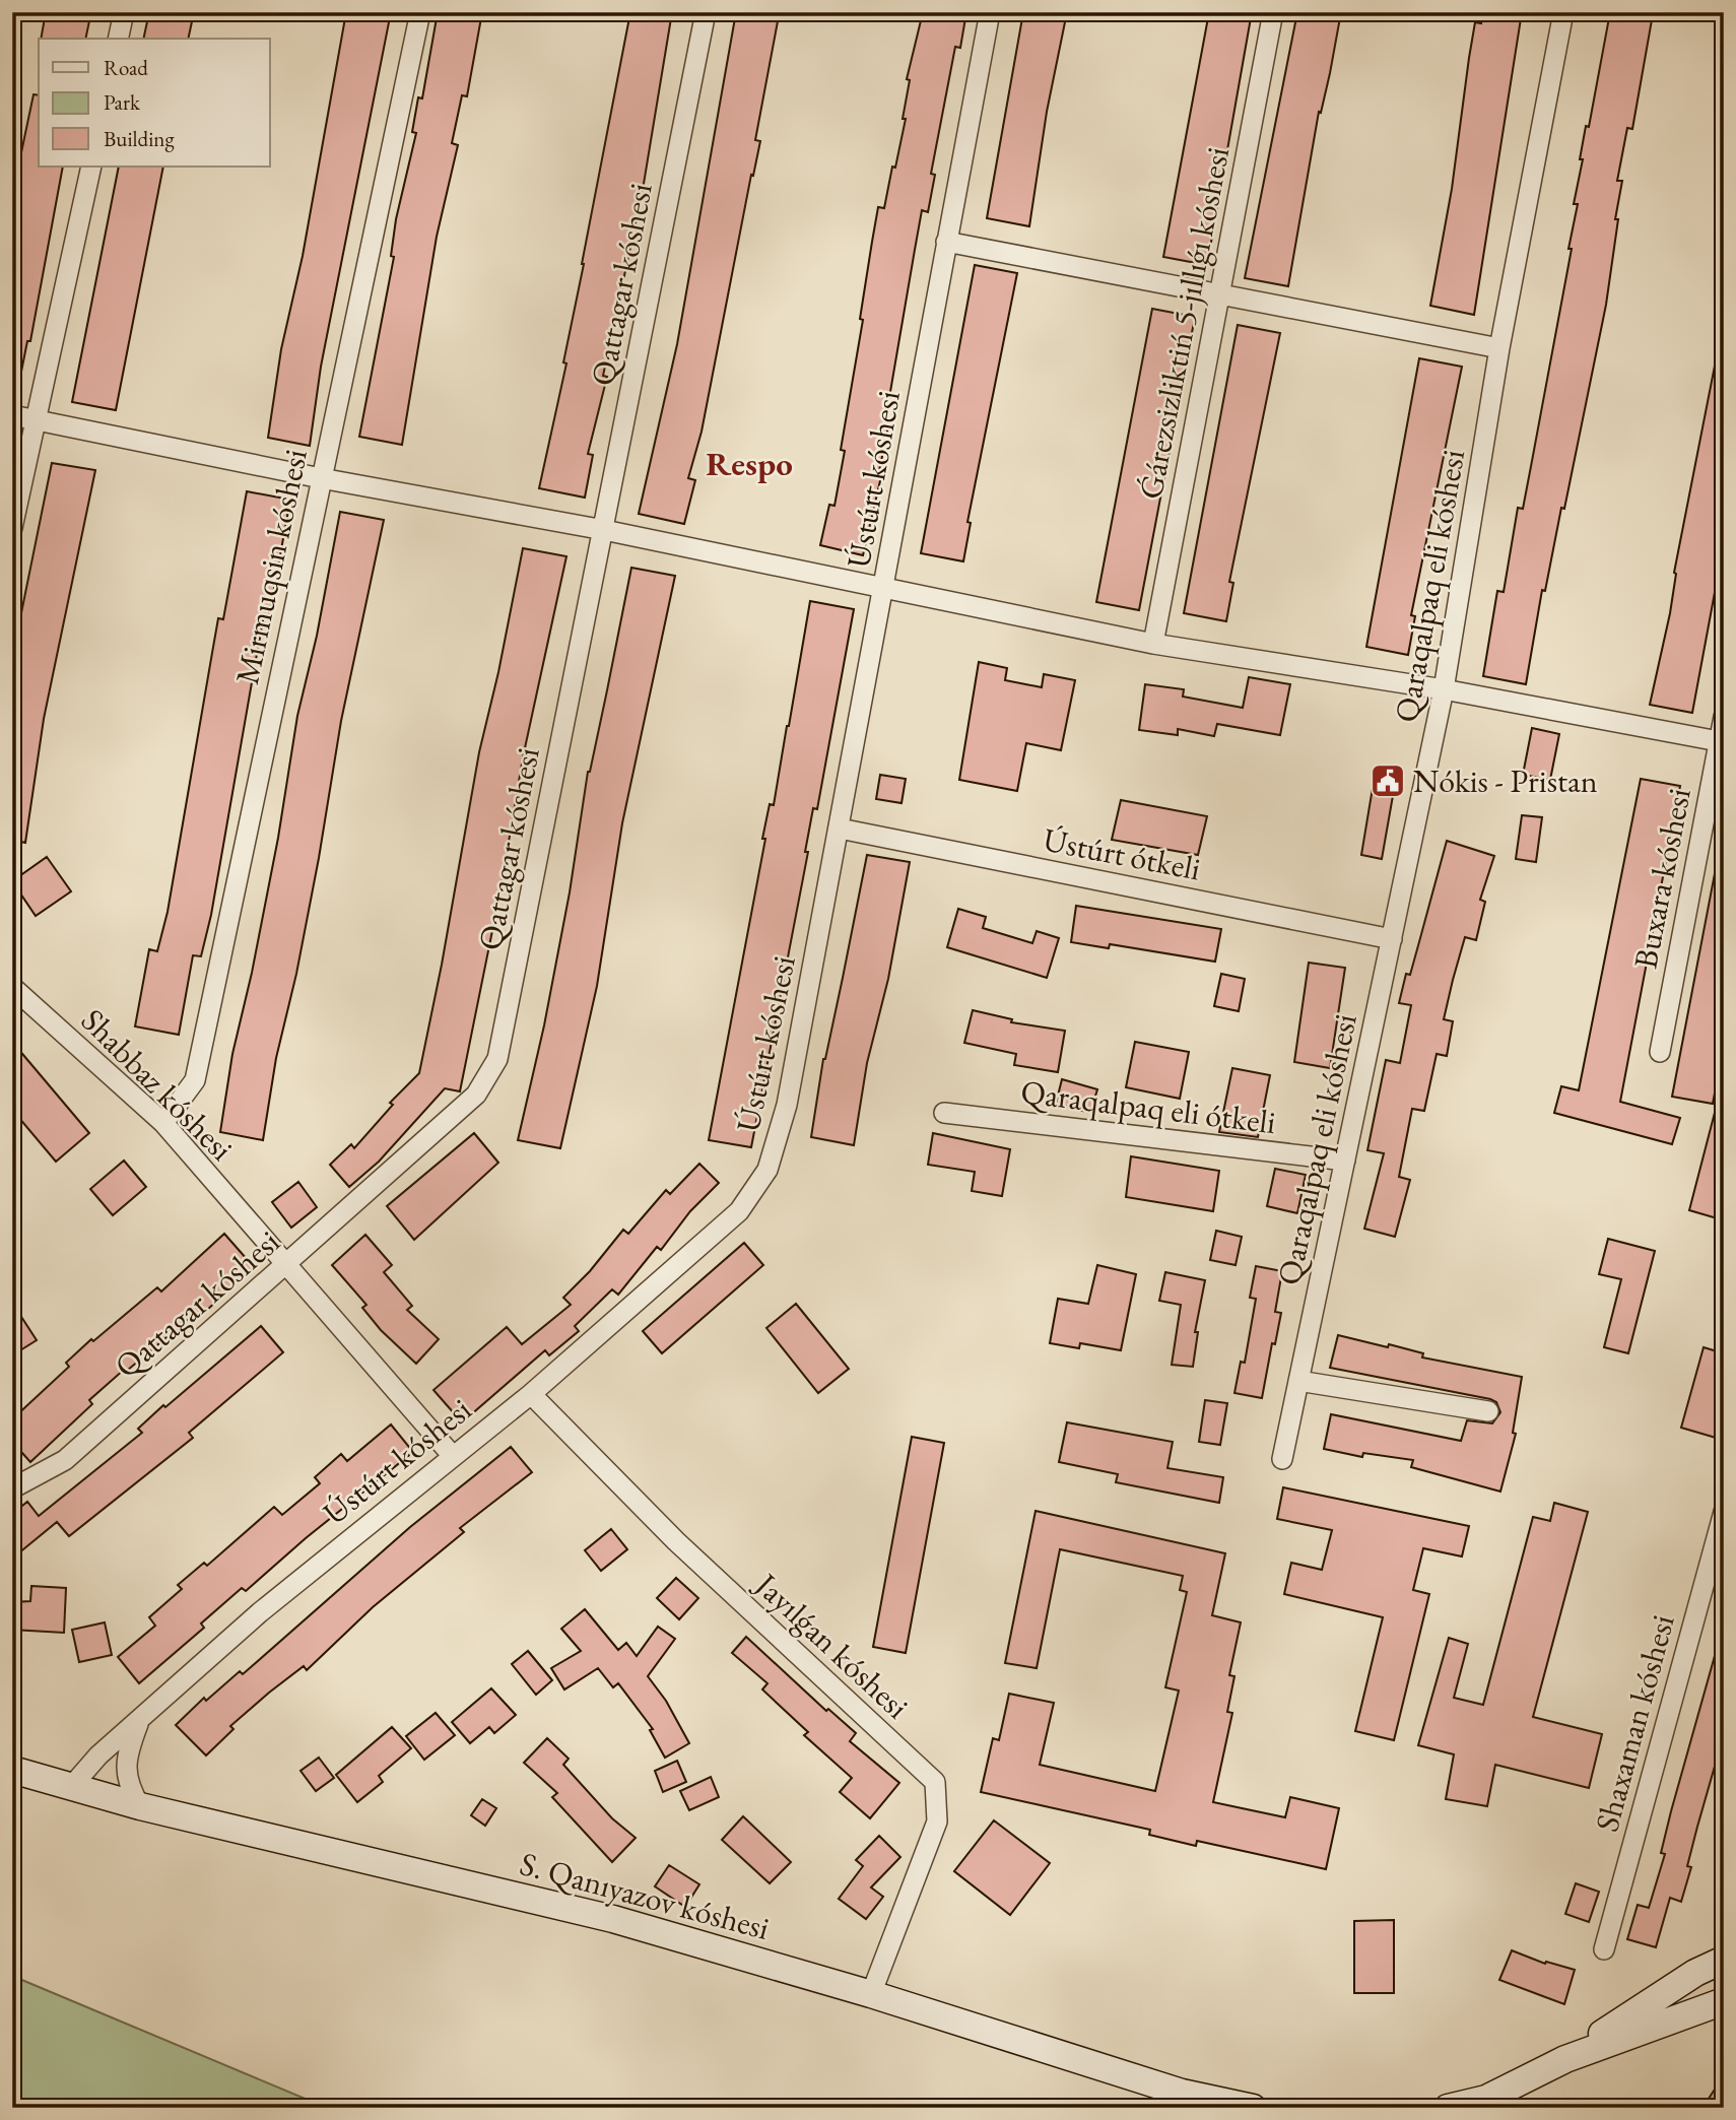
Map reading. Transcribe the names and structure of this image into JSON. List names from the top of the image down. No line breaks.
{"streets":{"street":["Qattagar kóshesi","Ǵárezsizliktiń 5-jıllıǵı kóshesi","Ústúrt kóshesi","Mirmuqsin kóshesi","Qaraqalpaq eli kóshesi","Ústúrt ótkeli","Buxara kóshesi","Shabbaz kóshesi","Qaraqalpaq eli ótkeli","Jayılǵan kóshesi","Shaxaman kóshesi","S. Qanıyazov kóshesi"]},"crossings":[["Qattagar kóshesi","Shabbaz kóshesi"],["Ústúrt kóshesi","Ústúrt ótkeli"],["Ústúrt kóshesi","Shabbaz kóshesi"],["Ústúrt kóshesi","Jayılǵan kóshesi"],["Ústúrt kóshesi","S. Qanıyazov kóshesi"],["Mirmuqsin kóshesi","Shabbaz kóshesi"],["Qaraqalpaq eli kóshesi","Ústúrt ótkeli"],["Qaraqalpaq eli kóshesi","Qaraqalpaq eli ótkeli"],["Jayılǵan kóshesi","S. Qanıyazov kóshesi"]],"districts":["Respo"],"places":{"public building":["Nókis - Pristan"]},"legend":["Road","Park","Building"]}
